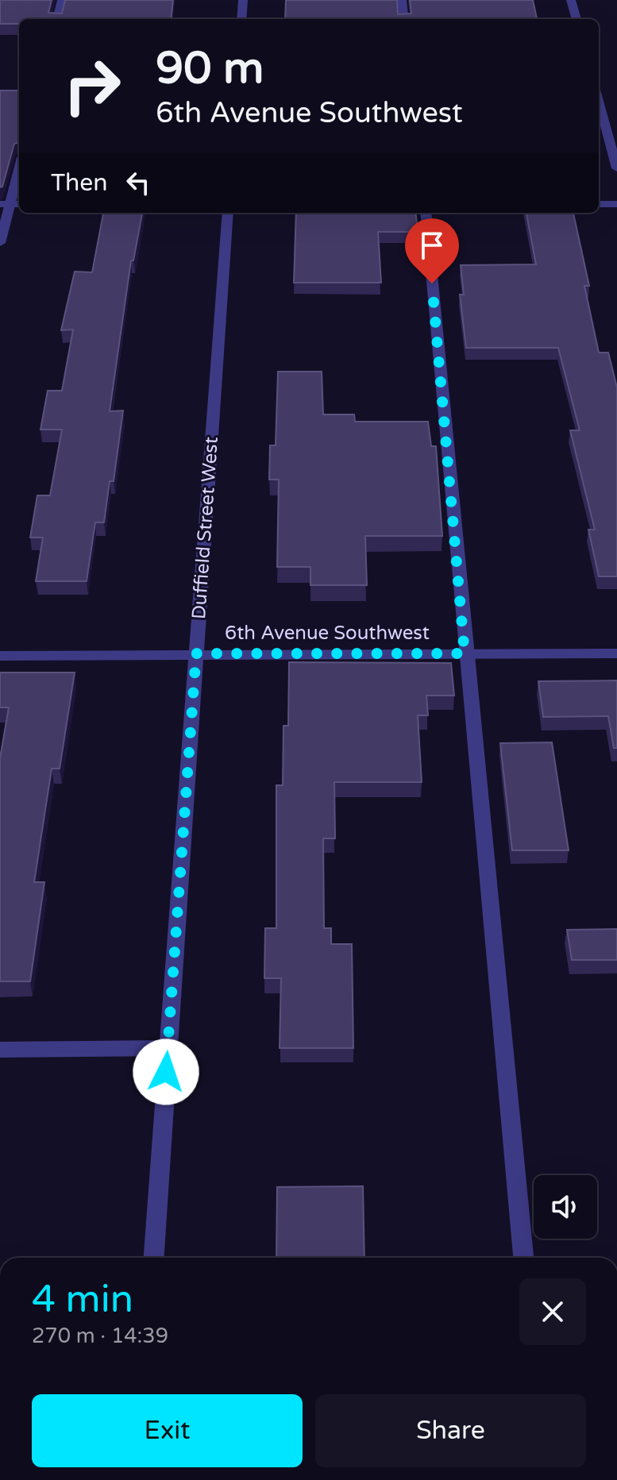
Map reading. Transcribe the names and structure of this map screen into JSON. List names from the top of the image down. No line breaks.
{"streets":{"street":["Duffield Street West","6th Avenue Southwest"]},"crossings":[["Duffield Street West","6th Avenue Southwest"]],"page":{"turn":["90 m","6th Avenue Southwest"],"then":"Then","heading":["4 min","270 m · 14:39"],"buttons":["Exit","Share"]}}
